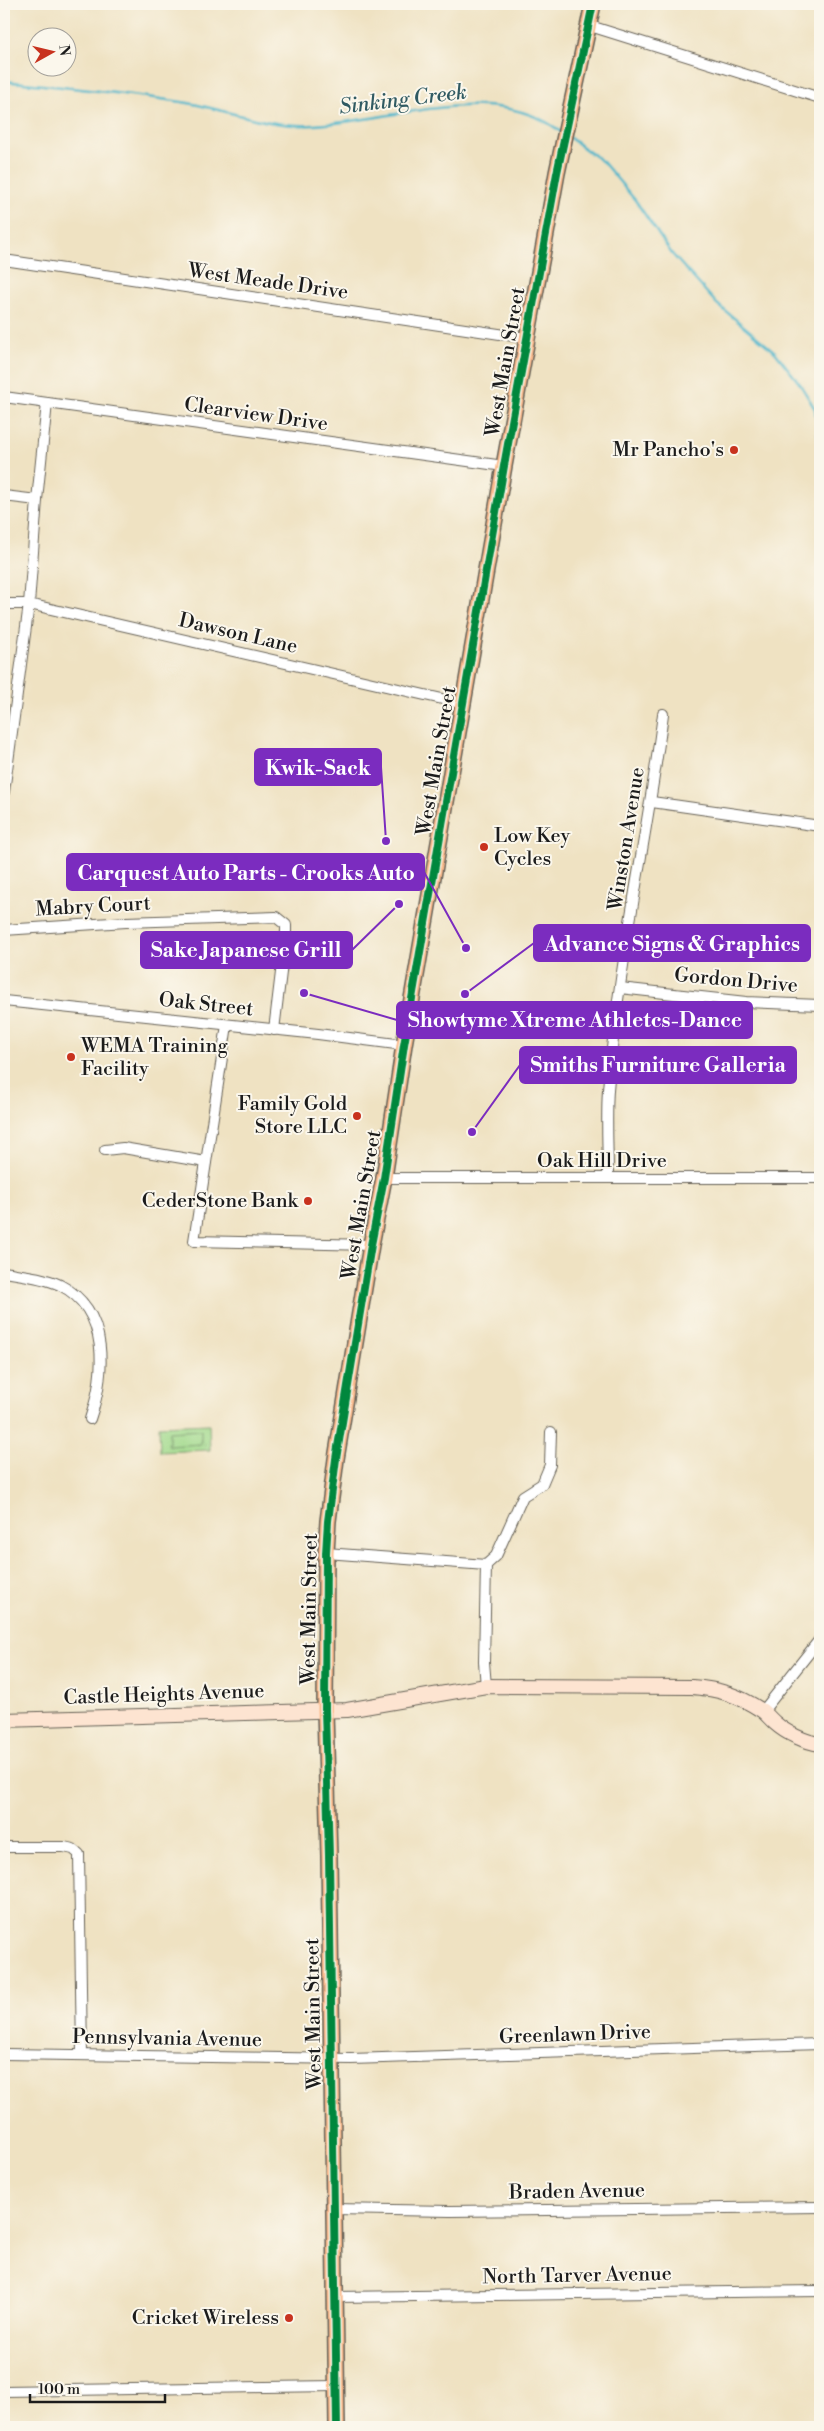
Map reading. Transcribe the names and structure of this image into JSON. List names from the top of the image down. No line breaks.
{"streets":{"main road":["West Main Street"],"street":["West Meade Drive","Clearview Drive","Dawson Lane","Winston Avenue","Mabry Court","Gordon Drive","Oak Street","Oak Hill Drive","Castle Heights Avenue","Greenlawn Drive","Pennsylvania Avenue","Braden Avenue","North Tarver Avenue"]},"crossings":[["West Meade Drive","West Main Street"],["West Main Street","Clearview Drive"],["West Main Street","Dawson Lane"],["West Main Street","Oak Street"],["West Main Street","Oak Hill Drive"],["West Main Street","Castle Heights Avenue"],["West Main Street","Greenlawn Drive"],["West Main Street","Pennsylvania Avenue"],["West Main Street","Braden Avenue"],["West Main Street","North Tarver Avenue"],["Winston Avenue","Gordon Drive"],["Winston Avenue","Oak Hill Drive"],["Mabry Court","Oak Street"],["Greenlawn Drive","Pennsylvania Avenue"]],"water":["Sinking Creek"],"places":["Mr Pancho's","Kwik-Sack","Low Key Cycles","Sake Japanese Grill","Carquest Auto Parts - Crooks Auto","Showtyme Xtreme Athletcs-Dance","Advance Signs & Graphics","WEMA Training Facility","Family Gold Store LLC","Smiths Furniture Galleria","CederStone Bank","Cricket Wireless"],"scale_bar":"100 m","north":"right"}
